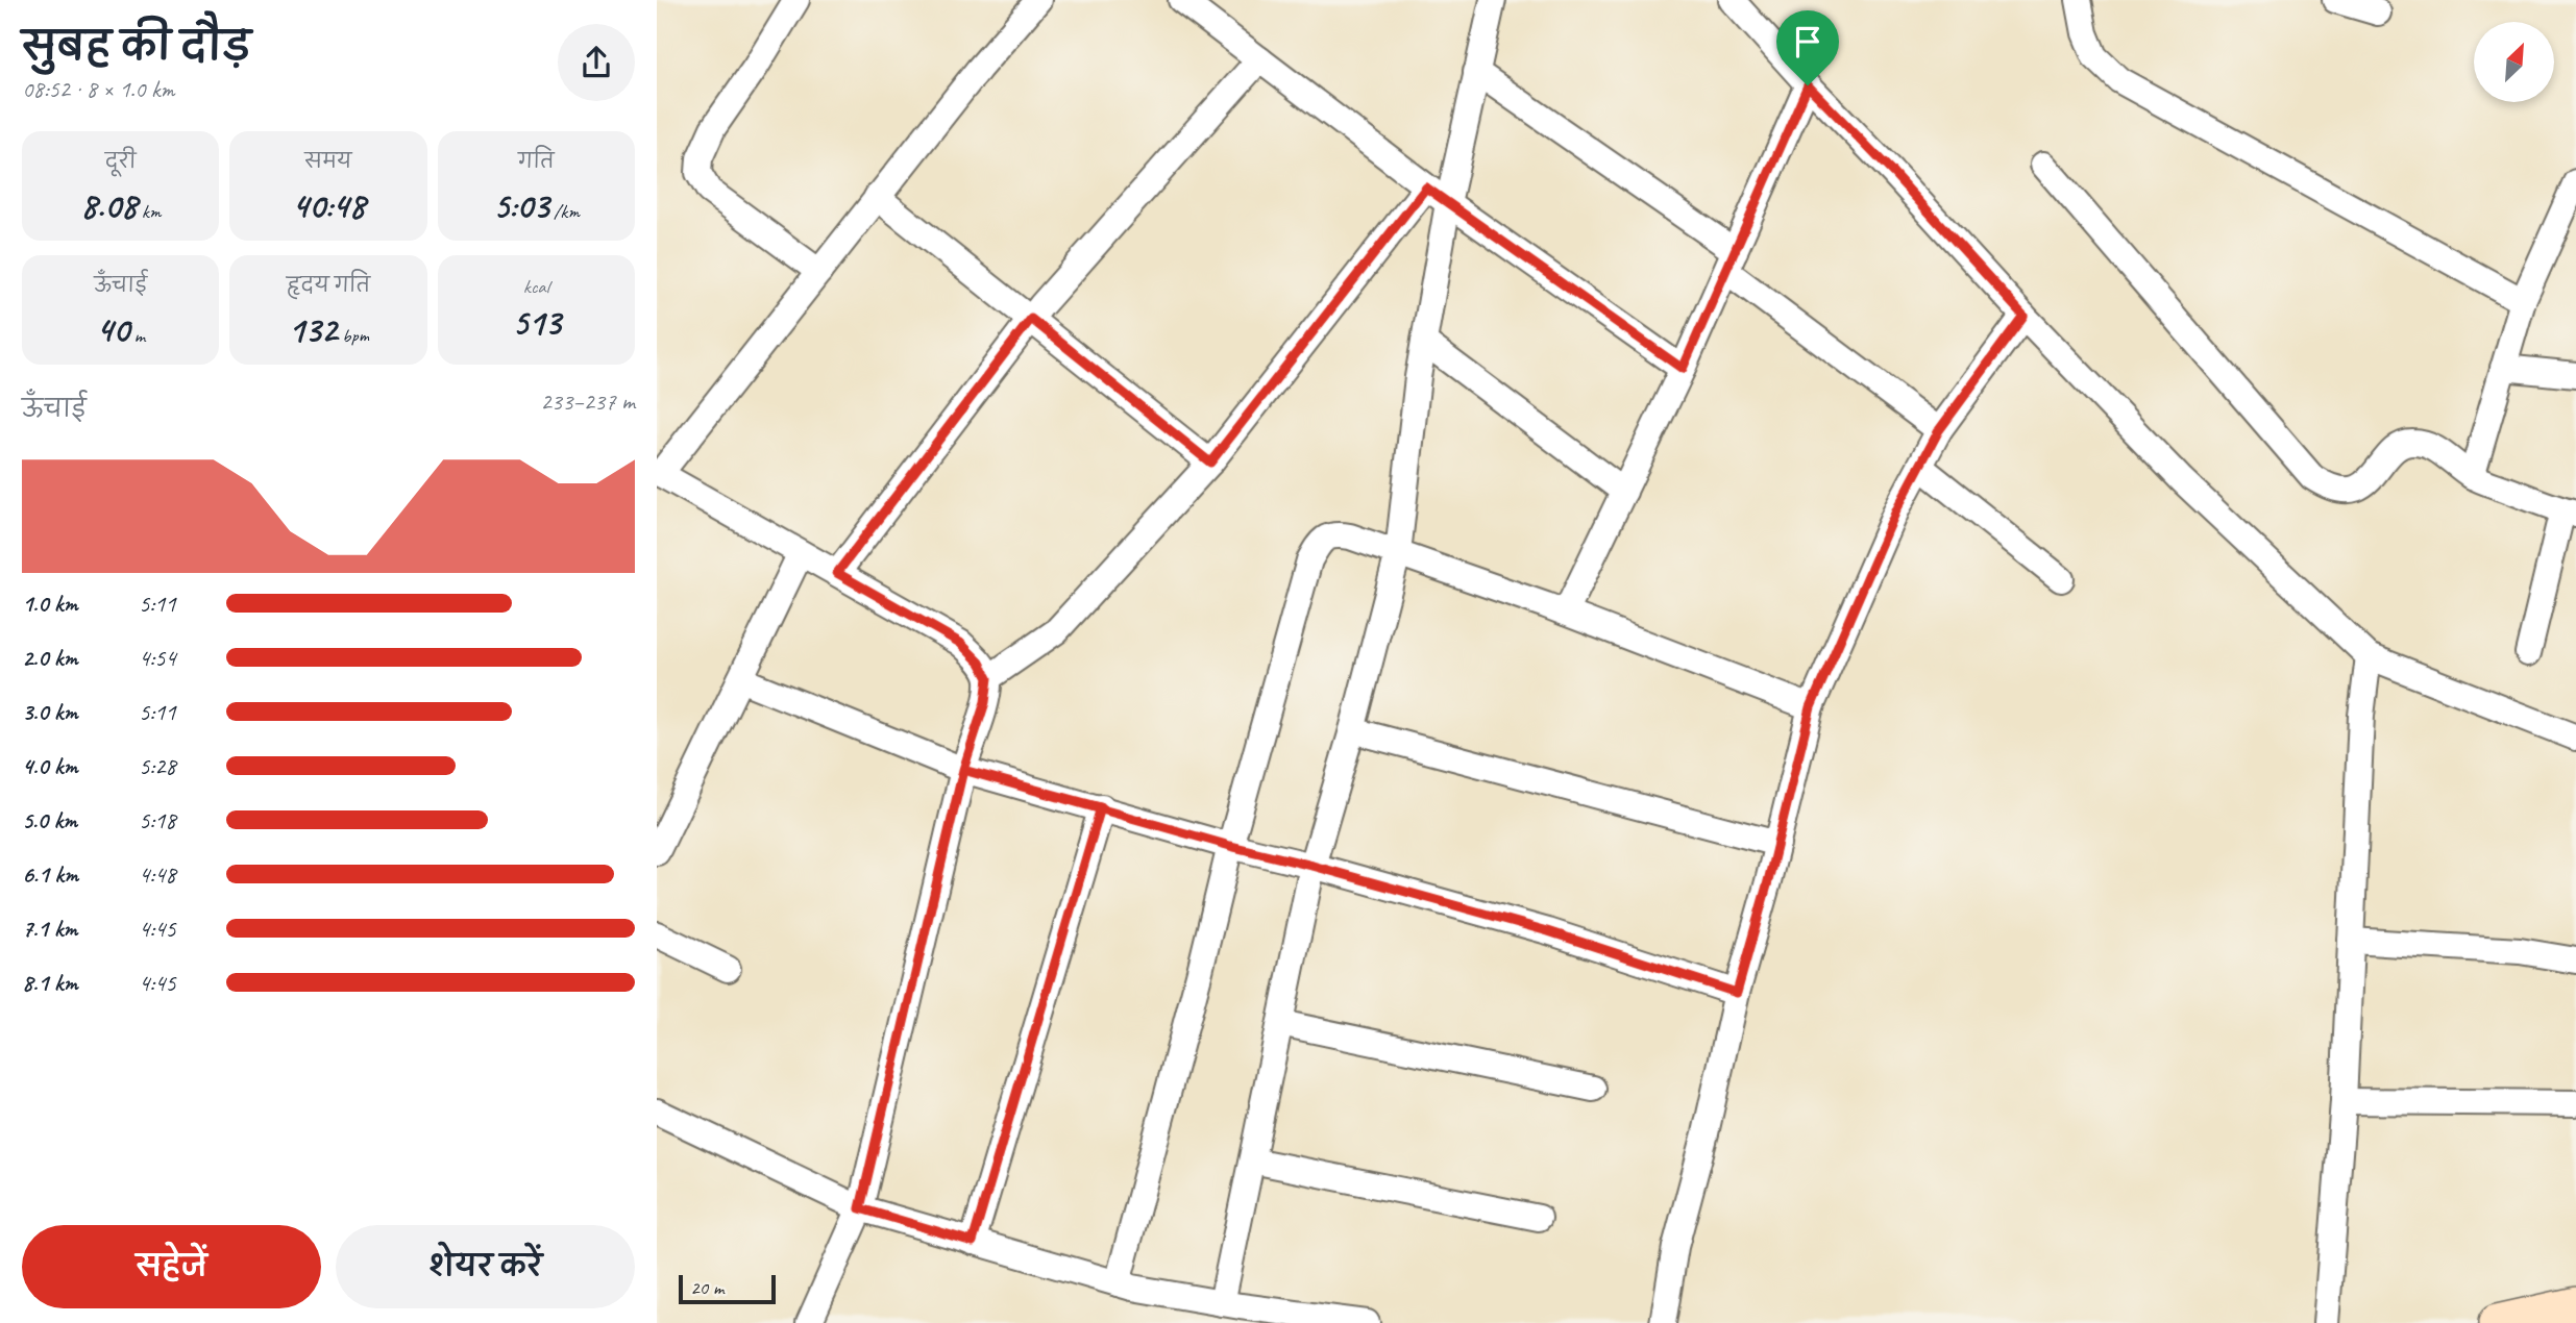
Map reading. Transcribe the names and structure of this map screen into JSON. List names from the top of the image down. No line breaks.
{"scale_bar":"20 m","north":"top right","page":{"heading":["सुबह की दौड़","08:52 · 8 × 1.0 km"],"stats":[["दूरी","8.08 km"],["समय","40:48"],["गति","5:03 /km"],["ऊँचाई","40 m"],["हृदय गति","132 bpm"],["kcal","513"]],"chart":["ऊँचाई","233–237 m"],"list":[{"name":"1.0 km","note":"5:11"},{"name":"2.0 km","note":"4:54"},{"name":"3.0 km","note":"5:11"},{"name":"4.0 km","note":"5:28"},{"name":"5.0 km","note":"5:18"},{"name":"6.1 km","note":"4:48"},{"name":"7.1 km","note":"4:45"},{"name":"8.1 km","note":"4:45"}],"buttons":["सहेजें","शेयर करें"],"scale":"20 m"}}
